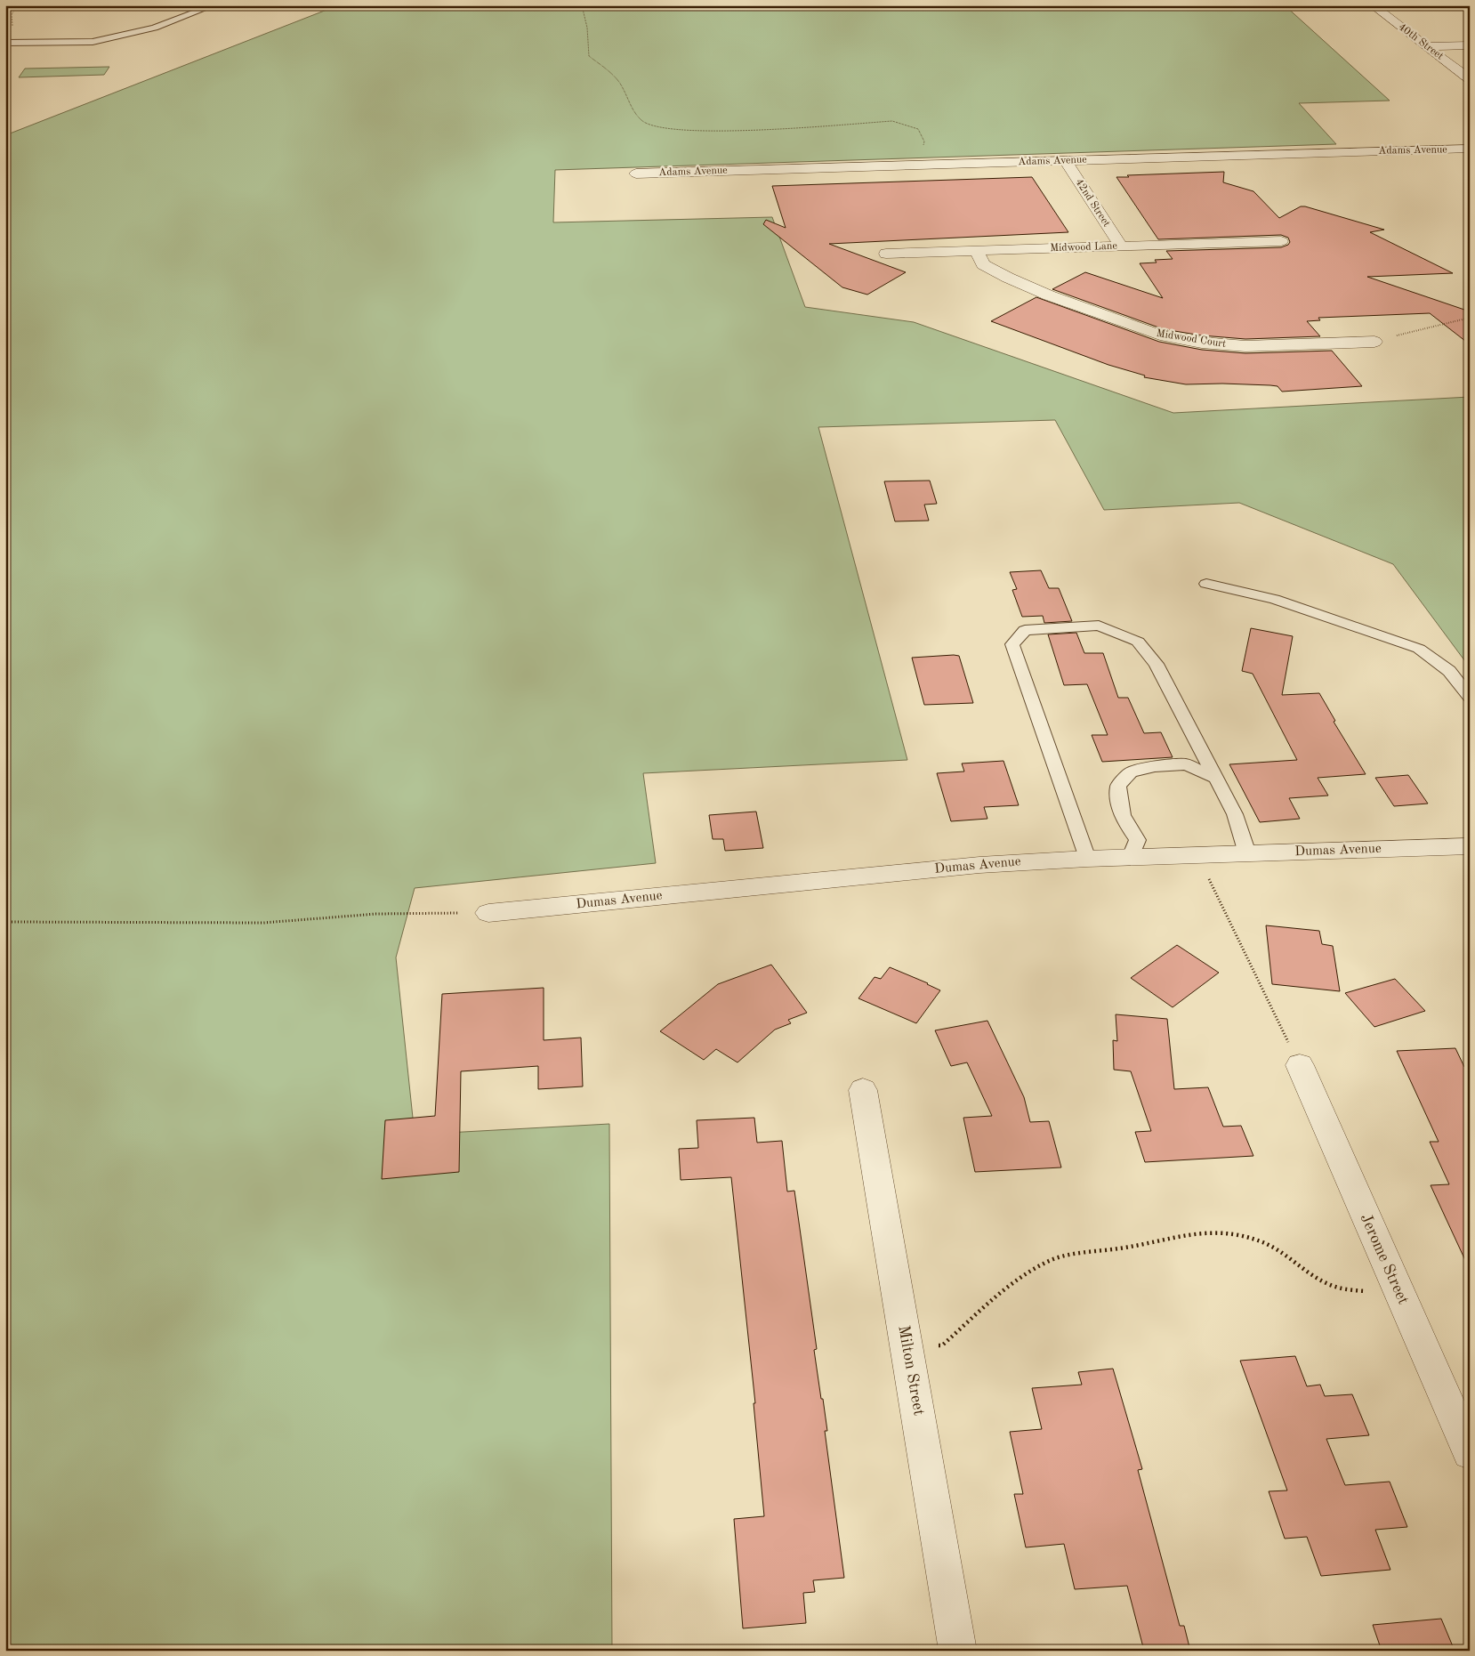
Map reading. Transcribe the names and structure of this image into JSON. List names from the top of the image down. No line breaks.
{"streets":{"street":["40th Street","Adams Avenue","42nd Street","Midwood Lane","Midwood Court","Dumas Avenue","Jerome Street","Milton Street"]},"crossings":[["Adams Avenue","42nd Street"],["42nd Street","Midwood Lane"],["Midwood Lane","Midwood Court"]]}
